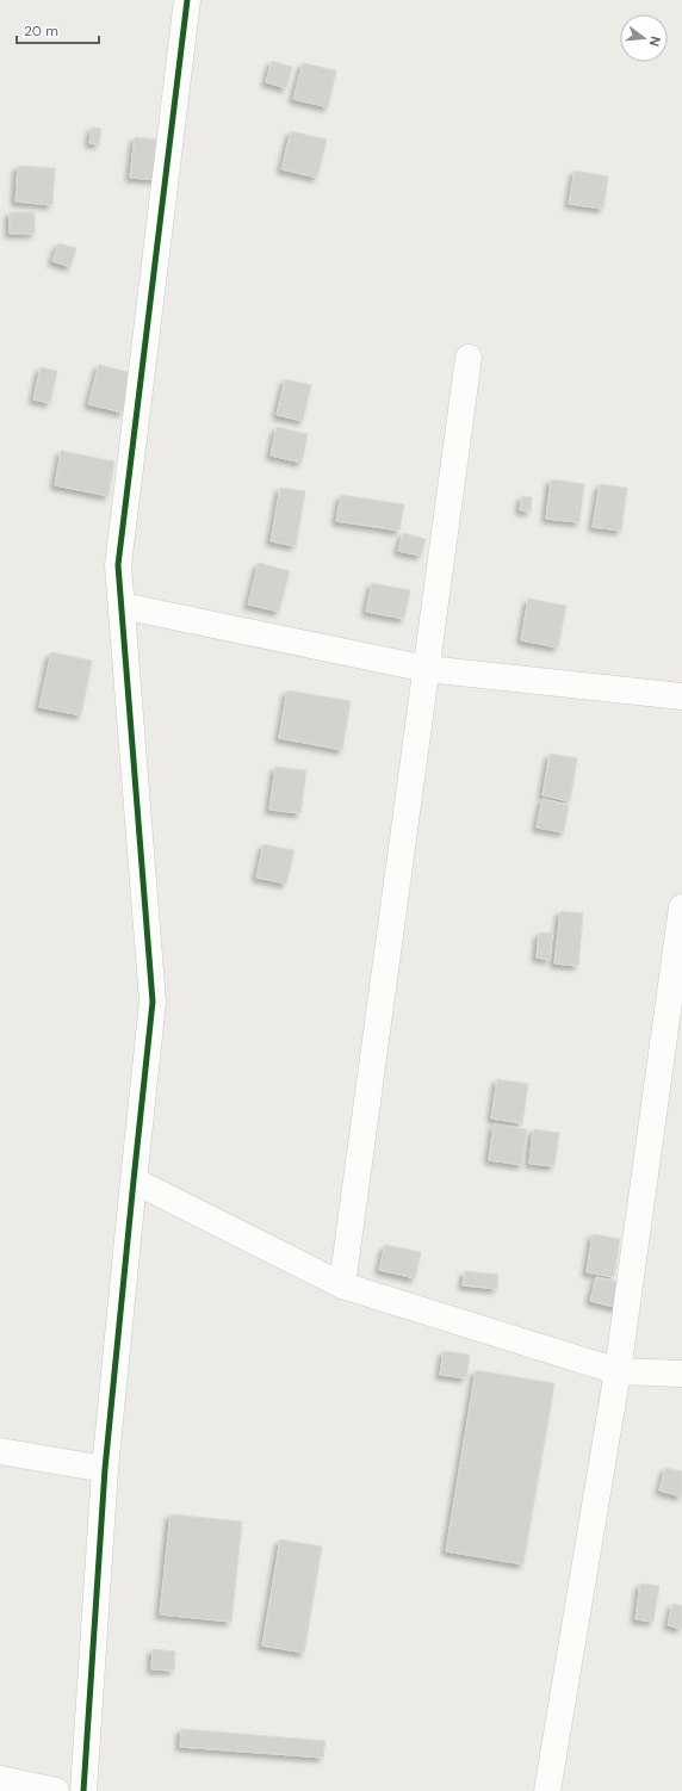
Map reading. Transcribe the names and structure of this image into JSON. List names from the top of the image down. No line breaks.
{"scale_bar":"20 m","north":"right"}
